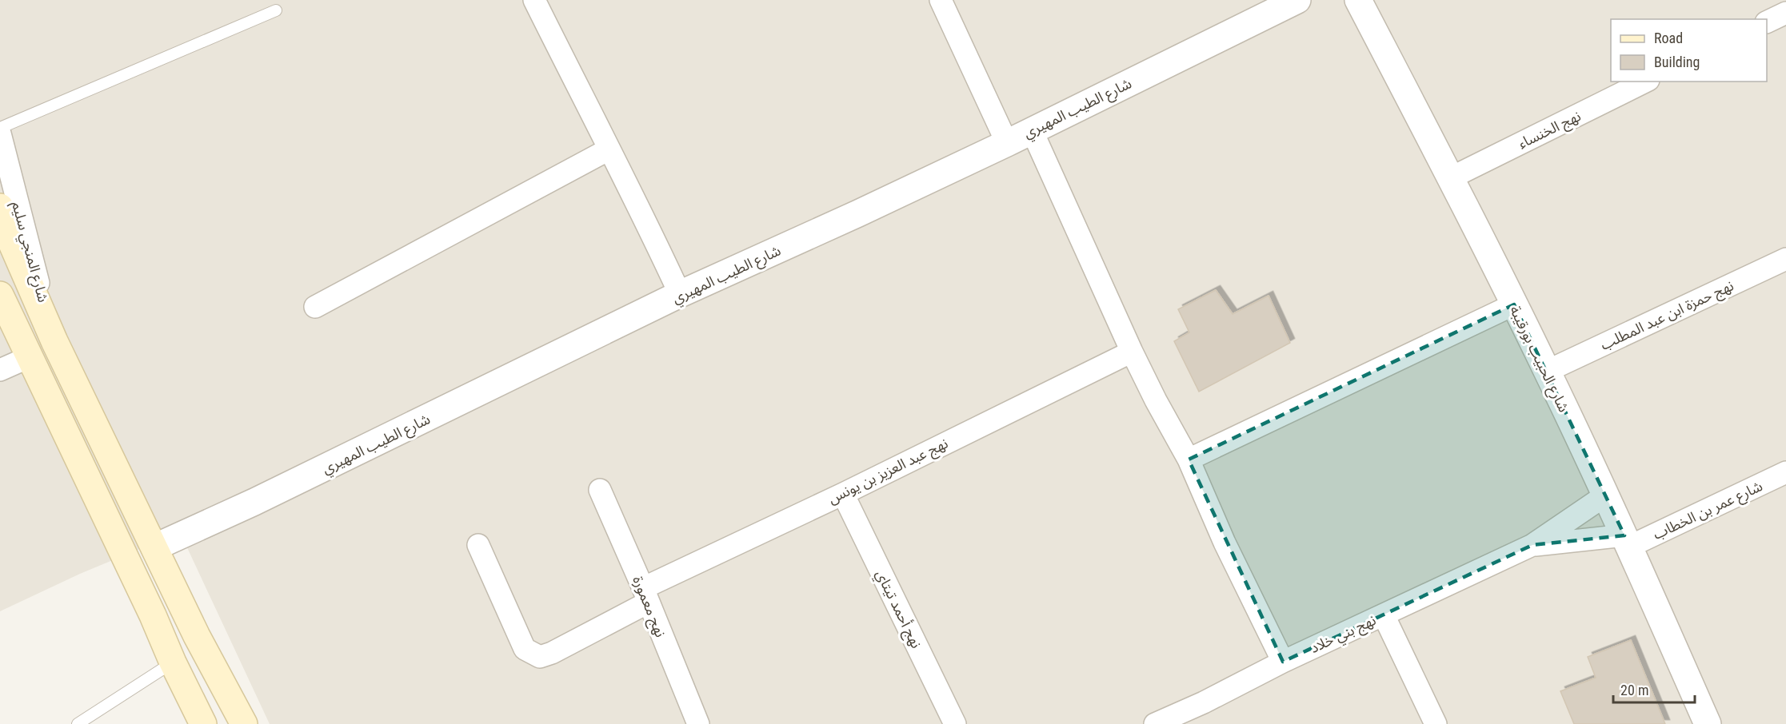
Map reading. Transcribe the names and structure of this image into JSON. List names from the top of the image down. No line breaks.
{"streets":{"street":["شارع الطيب المهيري","نهج الخنساء","شارع المنجي سليم","نهج حمزة ابن عبد المطلب","شارع الحبيب بورقيبة","نهج عبد العزيز بن يونس","شارع عمر بن الخطاب","نهج معمورة","نهج أحمد تيتاي","نهج بني خلاد"]},"crossings":[["نهج الخنساء","شارع الحبيب بورقيبة"],["نهج حمزة ابن عبد المطلب","شارع الحبيب بورقيبة"],["شارع الحبيب بورقيبة","شارع عمر بن الخطاب"],["شارع الحبيب بورقيبة","نهج بني خلاد"],["نهج عبد العزيز بن يونس","نهج معمورة"],["نهج عبد العزيز بن يونس","نهج أحمد تيتاي"],["شارع عمر بن الخطاب","نهج بني خلاد"]],"legend":["Road","Building"],"scale_bar":"20 m"}
